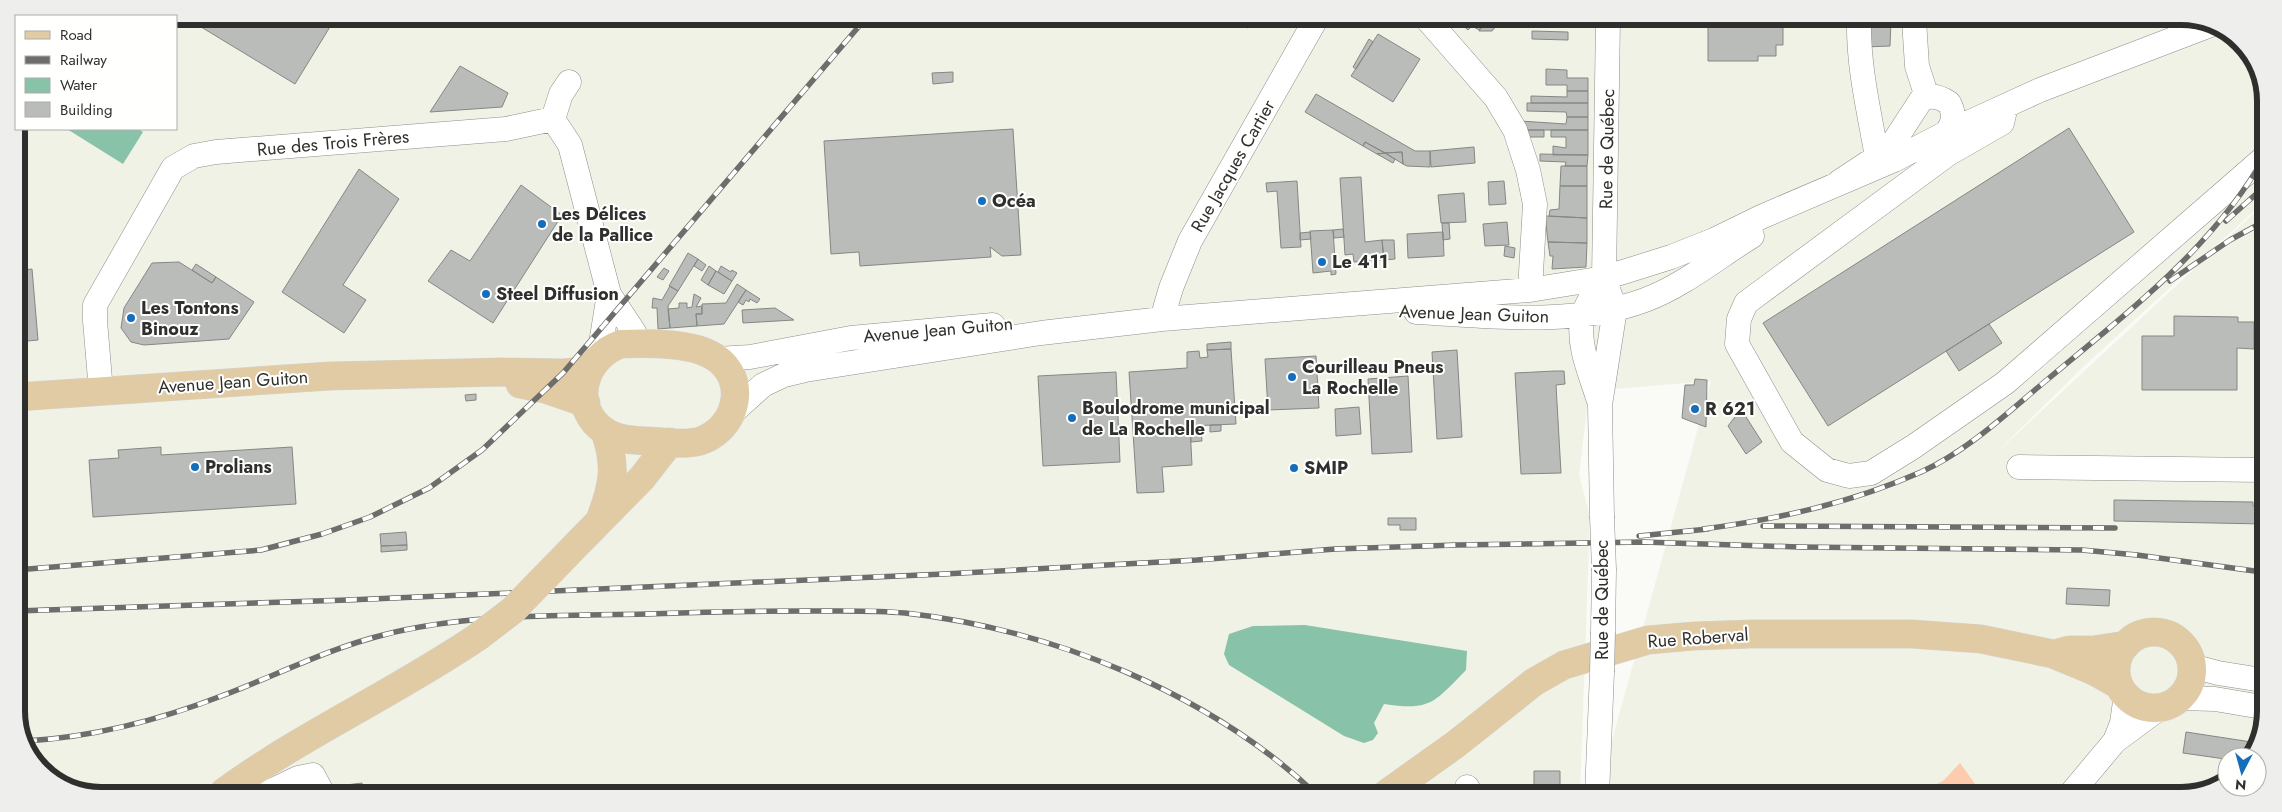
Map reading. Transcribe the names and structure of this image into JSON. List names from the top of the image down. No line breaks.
{"streets":{"main road":["Avenue Jean Guiton","Rue Roberval"],"street":["Rue des Trois Frères","Rue de Québec","Rue Jacques Cartier"]},"crossings":[["Rue des Trois Frères","Avenue Jean Guiton"],["Rue de Québec","Avenue Jean Guiton"],["Rue Jacques Cartier","Avenue Jean Guiton"]],"places":["Océa","Les Délices de la Pallice","Le 411","Steel Diffusion","Les Tontons Binouz","Courilleau Pneus La Rochelle","R 621","Boulodrome municipal de La Rochelle","Prolians","SMIP"],"legend":["Road","Railway","Water","Building"],"north":"bottom"}
